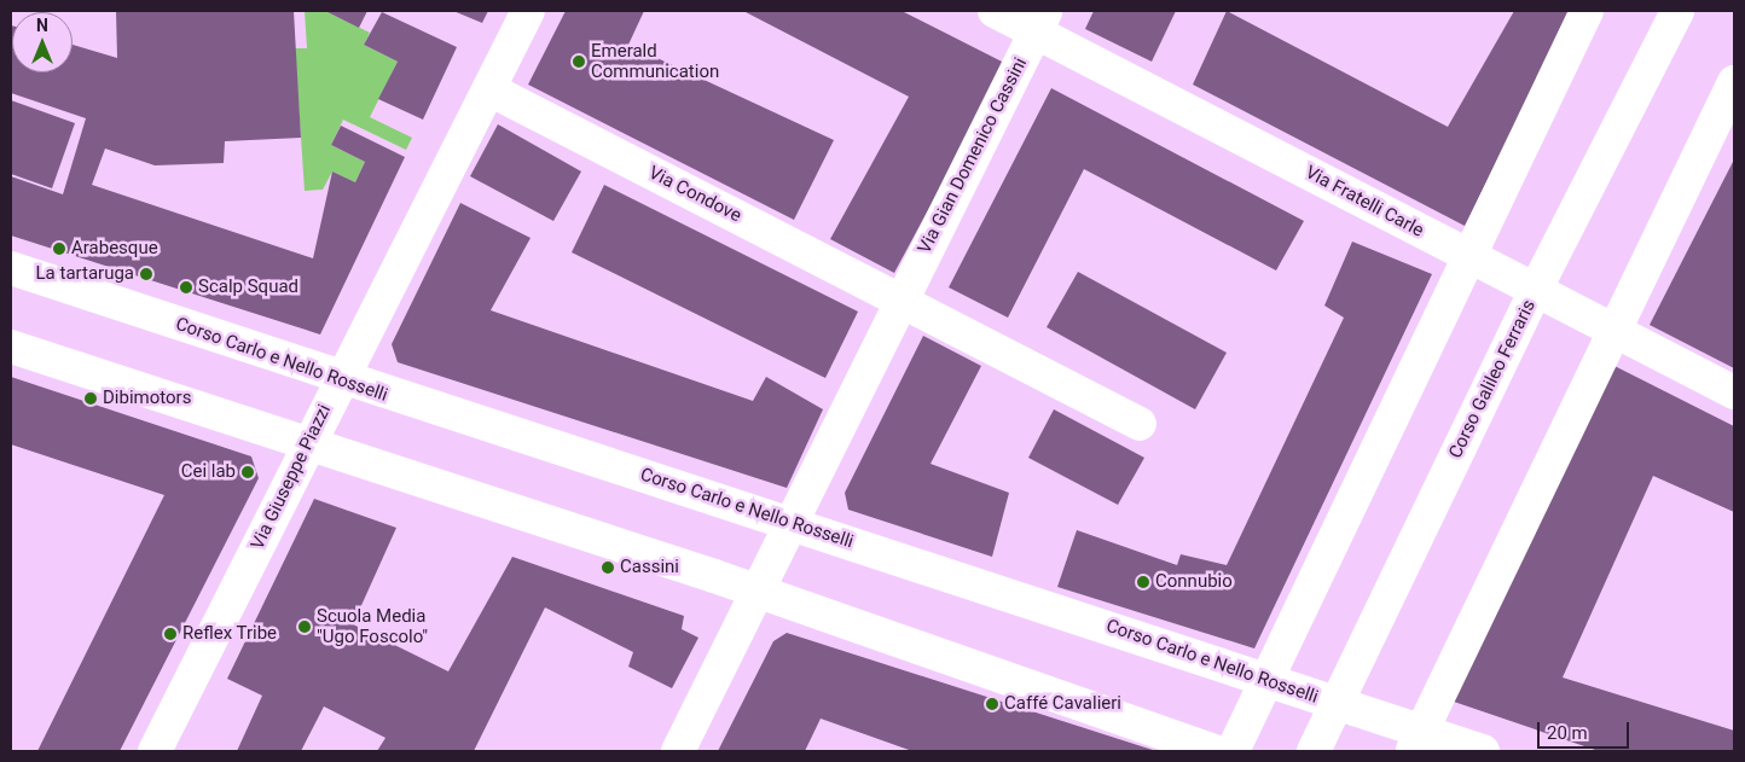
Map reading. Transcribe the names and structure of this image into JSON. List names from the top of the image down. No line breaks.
{"streets":{"street":["Via Gian Domenico Cassini","Via Condove","Via Fratelli Carle","Corso Carlo e Nello Rosselli","Corso Galileo Ferraris","Via Giuseppe Piazzi"]},"crossings":[["Via Gian Domenico Cassini","Via Condove"],["Via Gian Domenico Cassini","Via Fratelli Carle"],["Via Gian Domenico Cassini","Corso Carlo e Nello Rosselli"],["Via Condove","Via Giuseppe Piazzi"],["Via Fratelli Carle","Corso Galileo Ferraris"],["Corso Carlo e Nello Rosselli","Corso Galileo Ferraris"],["Corso Carlo e Nello Rosselli","Via Giuseppe Piazzi"]],"places":["Emerald Communication","Arabesque","La tartaruga","Scalp Squad","Dibimotors","Cei lab","Cassini","Connubio","Scuola Media \"Ugo Foscolo\"","Reflex Tribe","Caffé Cavalieri"],"scale_bar":"20 m","north":"top"}
